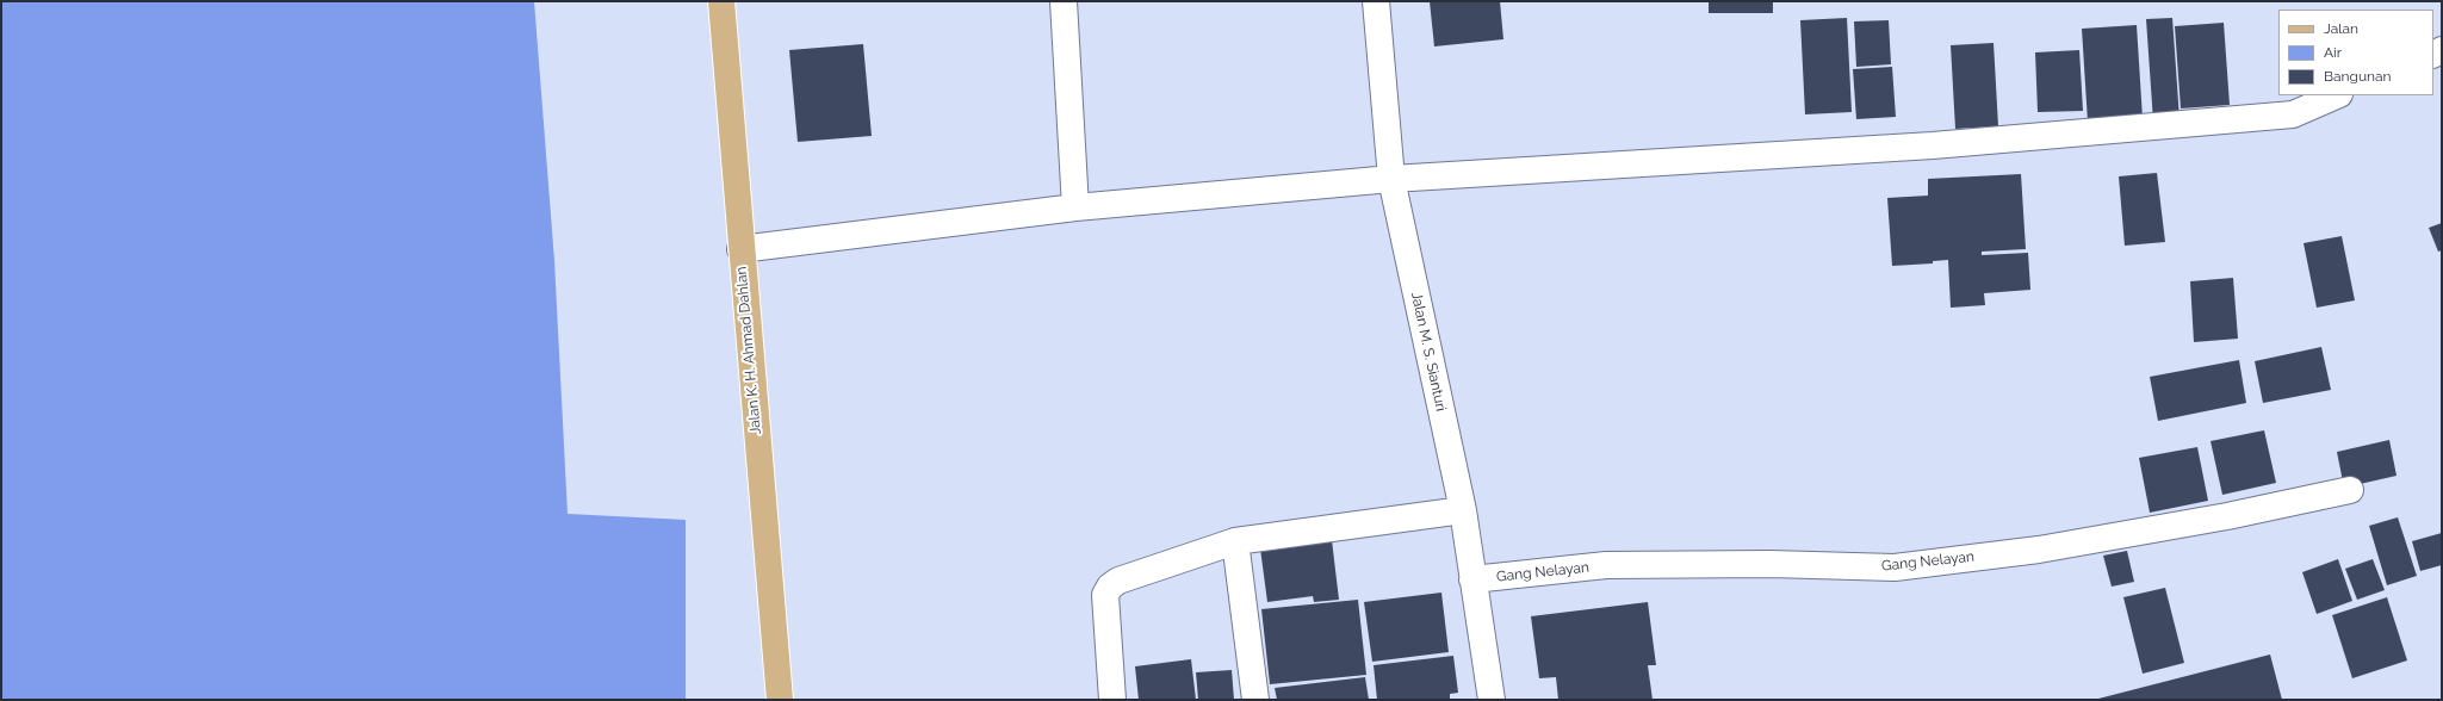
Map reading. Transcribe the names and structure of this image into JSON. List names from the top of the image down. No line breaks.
{"streets":{"main road":["Jalan K. H. Ahmad Dahlan"],"street":["Jalan M. S. Sianturi","Gang Nelayan"]},"crossings":[["Jalan M. S. Sianturi","Gang Nelayan"]],"legend":["Jalan","Air","Bangunan"]}
